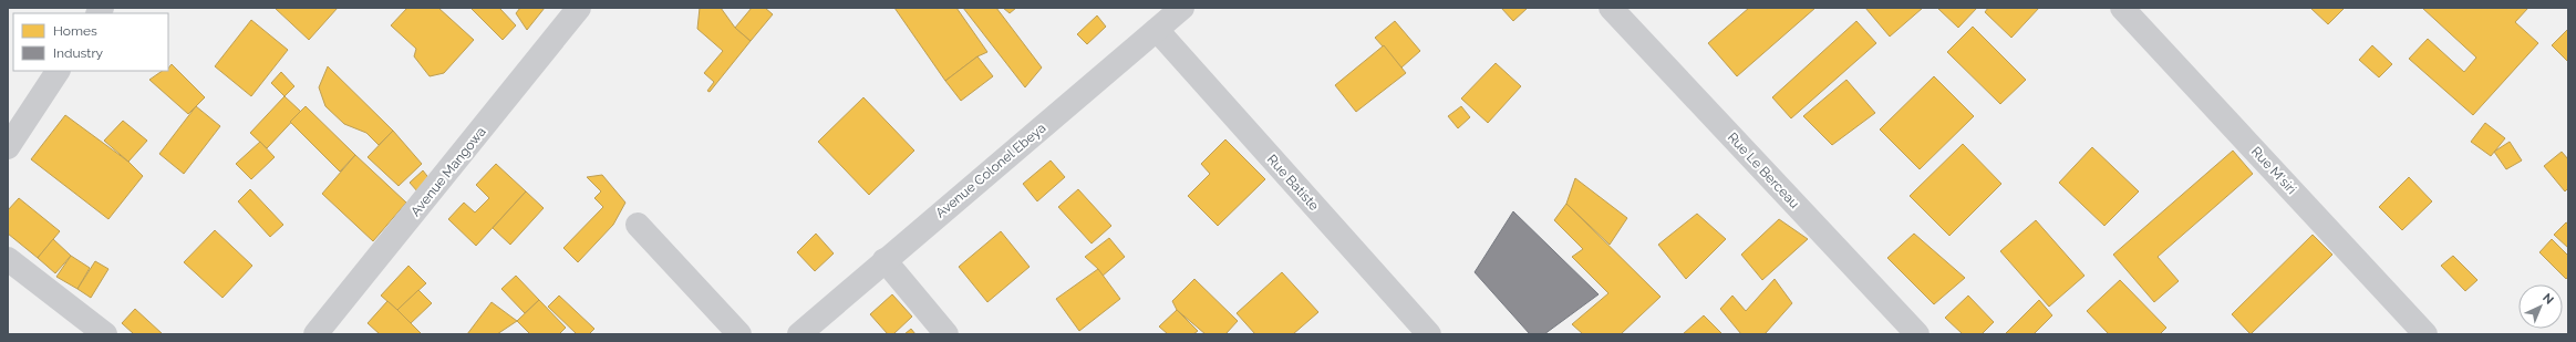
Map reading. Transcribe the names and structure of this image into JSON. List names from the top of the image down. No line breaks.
{"streets":{"street":["Avenue Colonel Ebeya","Rue Le Berceau","Rue M'siri","Avenue Mangowa","Rue Batiste"]},"crossings":[["Avenue Colonel Ebeya","Rue Batiste"]],"legend":["Homes","Industry"],"north":"top right"}
